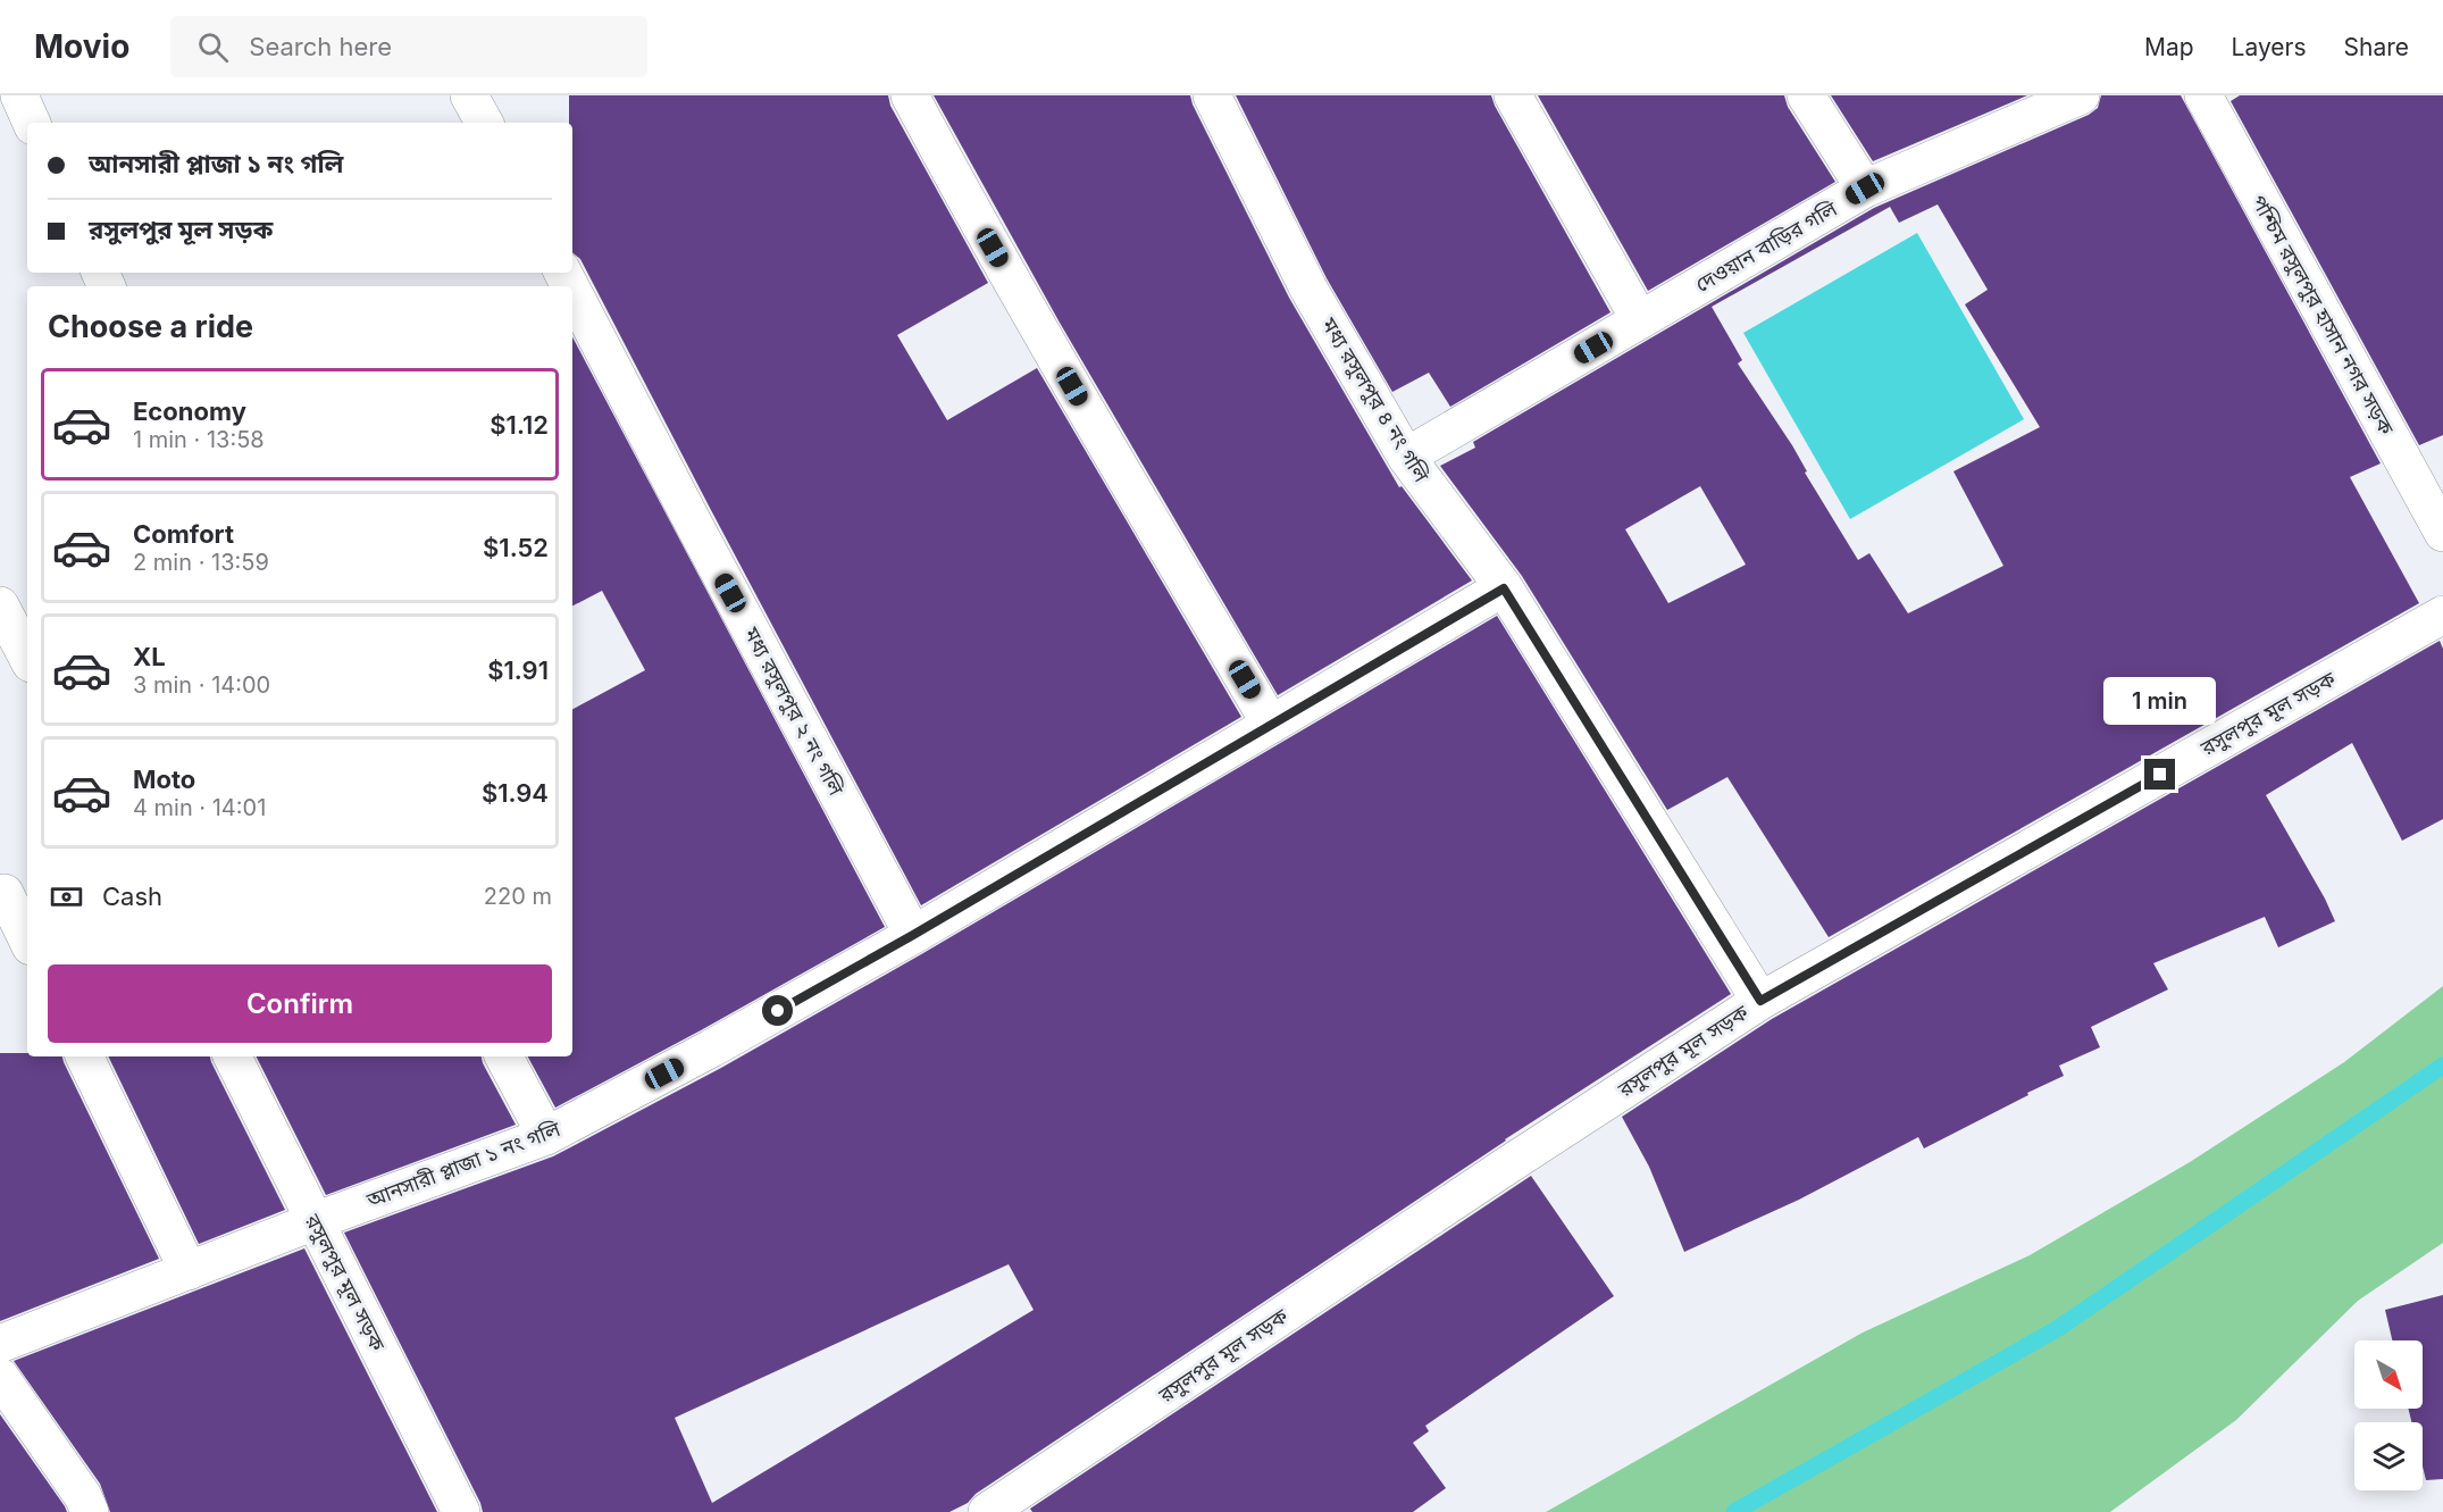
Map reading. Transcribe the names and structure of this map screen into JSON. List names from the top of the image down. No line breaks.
{"streets":{"street":["দেওয়ান বাড়ির গলি","পশ্চিম রসুলপুর হাসান নগর সড়ক","মধ্য রসুলপুর ৪ নং গলি","মধ্য রসুলপুর ২ নং গলি","রসুলপুর মূল সড়ক","আনসারী প্লাজা ১ নং গলি"]},"crossings":[["দেওয়ান বাড়ির গলি","মধ্য রসুলপুর ৪ নং গলি"],["মধ্য রসুলপুর ৪ নং গলি","রসুলপুর মূল সড়ক"],["মধ্য রসুলপুর ৪ নং গলি","আনসারী প্লাজা ১ নং গলি"],["মধ্য রসুলপুর ২ নং গলি","আনসারী প্লাজা ১ নং গলি"],["রসুলপুর মূল সড়ক","আনসারী প্লাজা ১ নং গলি"]],"north":"bottom right","page":{"header":"Movio","search":"Search here","nav":["Map","Layers","Share"],"banner":["আনসারী প্লাজা ১ নং গলি","রসুলপুর মূল সড়ক"],"heading":"Choose a ride","list":[{"name":"Economy","note":"1 min · 13:58","value":"$1.12"},{"name":"Comfort","note":"2 min · 13:59","value":"$1.52"},{"name":"XL","note":"3 min · 14:00","value":"$1.91"},{"name":"Moto","note":"4 min · 14:01","value":"$1.94"}],"bubble":"1 min","pay":["Cash","220 m"],"buttons":"Confirm"}}
